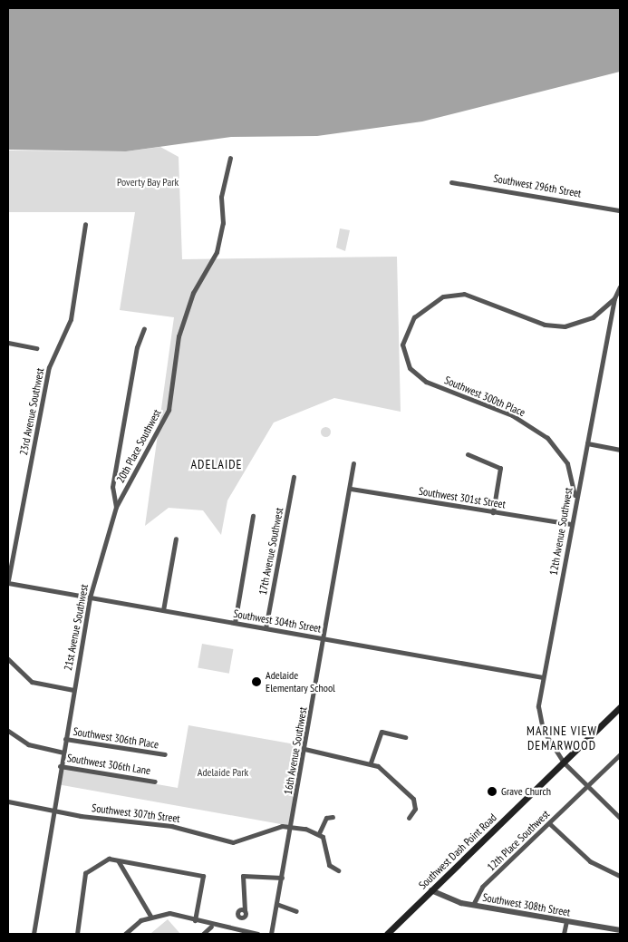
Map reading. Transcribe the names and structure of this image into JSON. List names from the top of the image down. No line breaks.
{"streets":{"main road":["Southwest Dash Point Road"],"street":["Southwest 296th Street","Southwest 300th Place","23rd Avenue Southwest","20th Place Southwest","Southwest 301st Street","12th Avenue Southwest","17th Avenue Southwest","Southwest 304th Street","21st Avenue Southwest","Southwest 306th Place","16th Avenue Southwest","Southwest 306th Lane","Southwest 307th Street","12th Place Southwest","Southwest 308th Street"]},"crossings":[["Southwest 300th Place","12th Avenue Southwest"],["20th Place Southwest","21st Avenue Southwest"],["Southwest 301st Street","12th Avenue Southwest"],["Southwest 301st Street","16th Avenue Southwest"],["12th Avenue Southwest","Southwest 304th Street"],["12th Avenue Southwest","12th Place Southwest"],["12th Avenue Southwest","Southwest Dash Point Road"],["17th Avenue Southwest","Southwest 304th Street"],["Southwest 304th Street","21st Avenue Southwest"],["Southwest 304th Street","16th Avenue Southwest"],["21st Avenue Southwest","Southwest 306th Place"],["21st Avenue Southwest","Southwest 306th Lane"],["21st Avenue Southwest","Southwest 307th Street"],["16th Avenue Southwest","Southwest 307th Street"],["12th Place Southwest","Southwest 308th Street"],["Southwest Dash Point Road","Southwest 308th Street"]],"districts":["ADELAIDE","MARINE VIEW DEMARWOOD"],"parks":["Poverty Bay Park","Adelaide Park"],"places":["Adelaide Elementary School","Grave Church"]}
